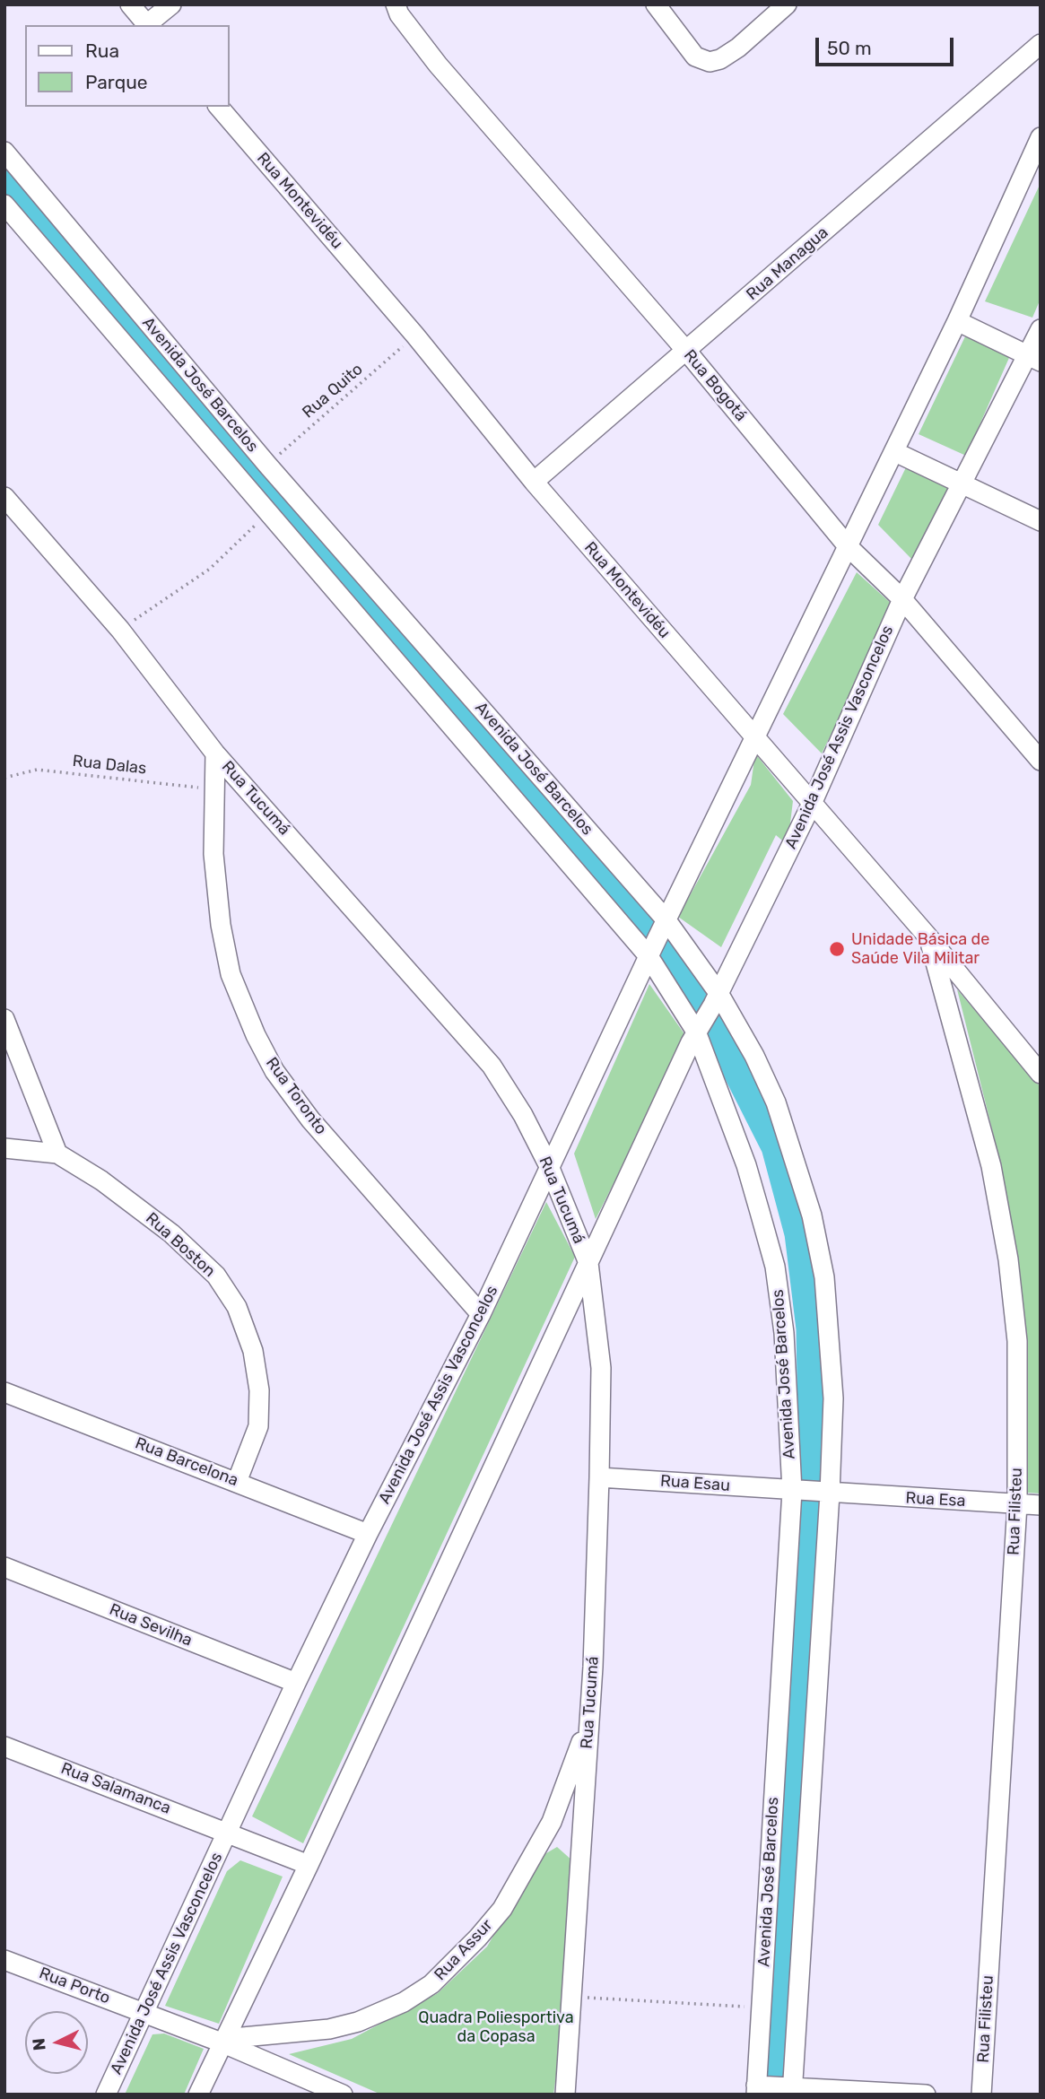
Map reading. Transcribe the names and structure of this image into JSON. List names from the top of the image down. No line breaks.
{"streets":{"street":["Rua Montevidéu","Rua Managua","Avenida José Barcelos","Rua Bogotá","Avenida José Assis Vasconcelos","Rua Tucumá","Rua Toronto","Rua Boston","Rua Barcelona","Rua Esau","Rua Esa","Rua Filisteu","Rua Sevilha","Rua Salamanca","Rua Assur","Rua Porto"],"path":["Rua Quito","Rua Dalas"]},"crossings":[["Rua Montevidéu","Rua Managua"],["Rua Montevidéu","Rua Quito"],["Rua Montevidéu","Avenida José Assis Vasconcelos"],["Rua Montevidéu","Rua Filisteu"],["Rua Managua","Rua Bogotá"],["Avenida José Barcelos","Rua Quito"],["Avenida José Barcelos","Avenida José Assis Vasconcelos"],["Avenida José Barcelos","Rua Esau"],["Avenida José Barcelos","Rua Esa"],["Rua Bogotá","Avenida José Assis Vasconcelos"],["Avenida José Assis Vasconcelos","Rua Tucumá"],["Avenida José Assis Vasconcelos","Rua Toronto"],["Avenida José Assis Vasconcelos","Rua Barcelona"],["Avenida José Assis Vasconcelos","Rua Sevilha"],["Avenida José Assis Vasconcelos","Rua Salamanca"],["Avenida José Assis Vasconcelos","Rua Assur"],["Avenida José Assis Vasconcelos","Rua Porto"],["Rua Dalas","Rua Toronto"],["Rua Tucumá","Rua Toronto"],["Rua Tucumá","Rua Esau"],["Rua Tucumá","Rua Assur"],["Rua Boston","Rua Barcelona"],["Rua Esau","Rua Esa"],["Rua Esa","Rua Filisteu"],["Rua Assur","Rua Porto"]],"parks":["Quadra Poliesportiva da Copasa"],"places":["Unidade Básica de Saúde Vila Militar"],"legend":["Rua","Parque"],"scale_bar":"50 m","north":"left"}
